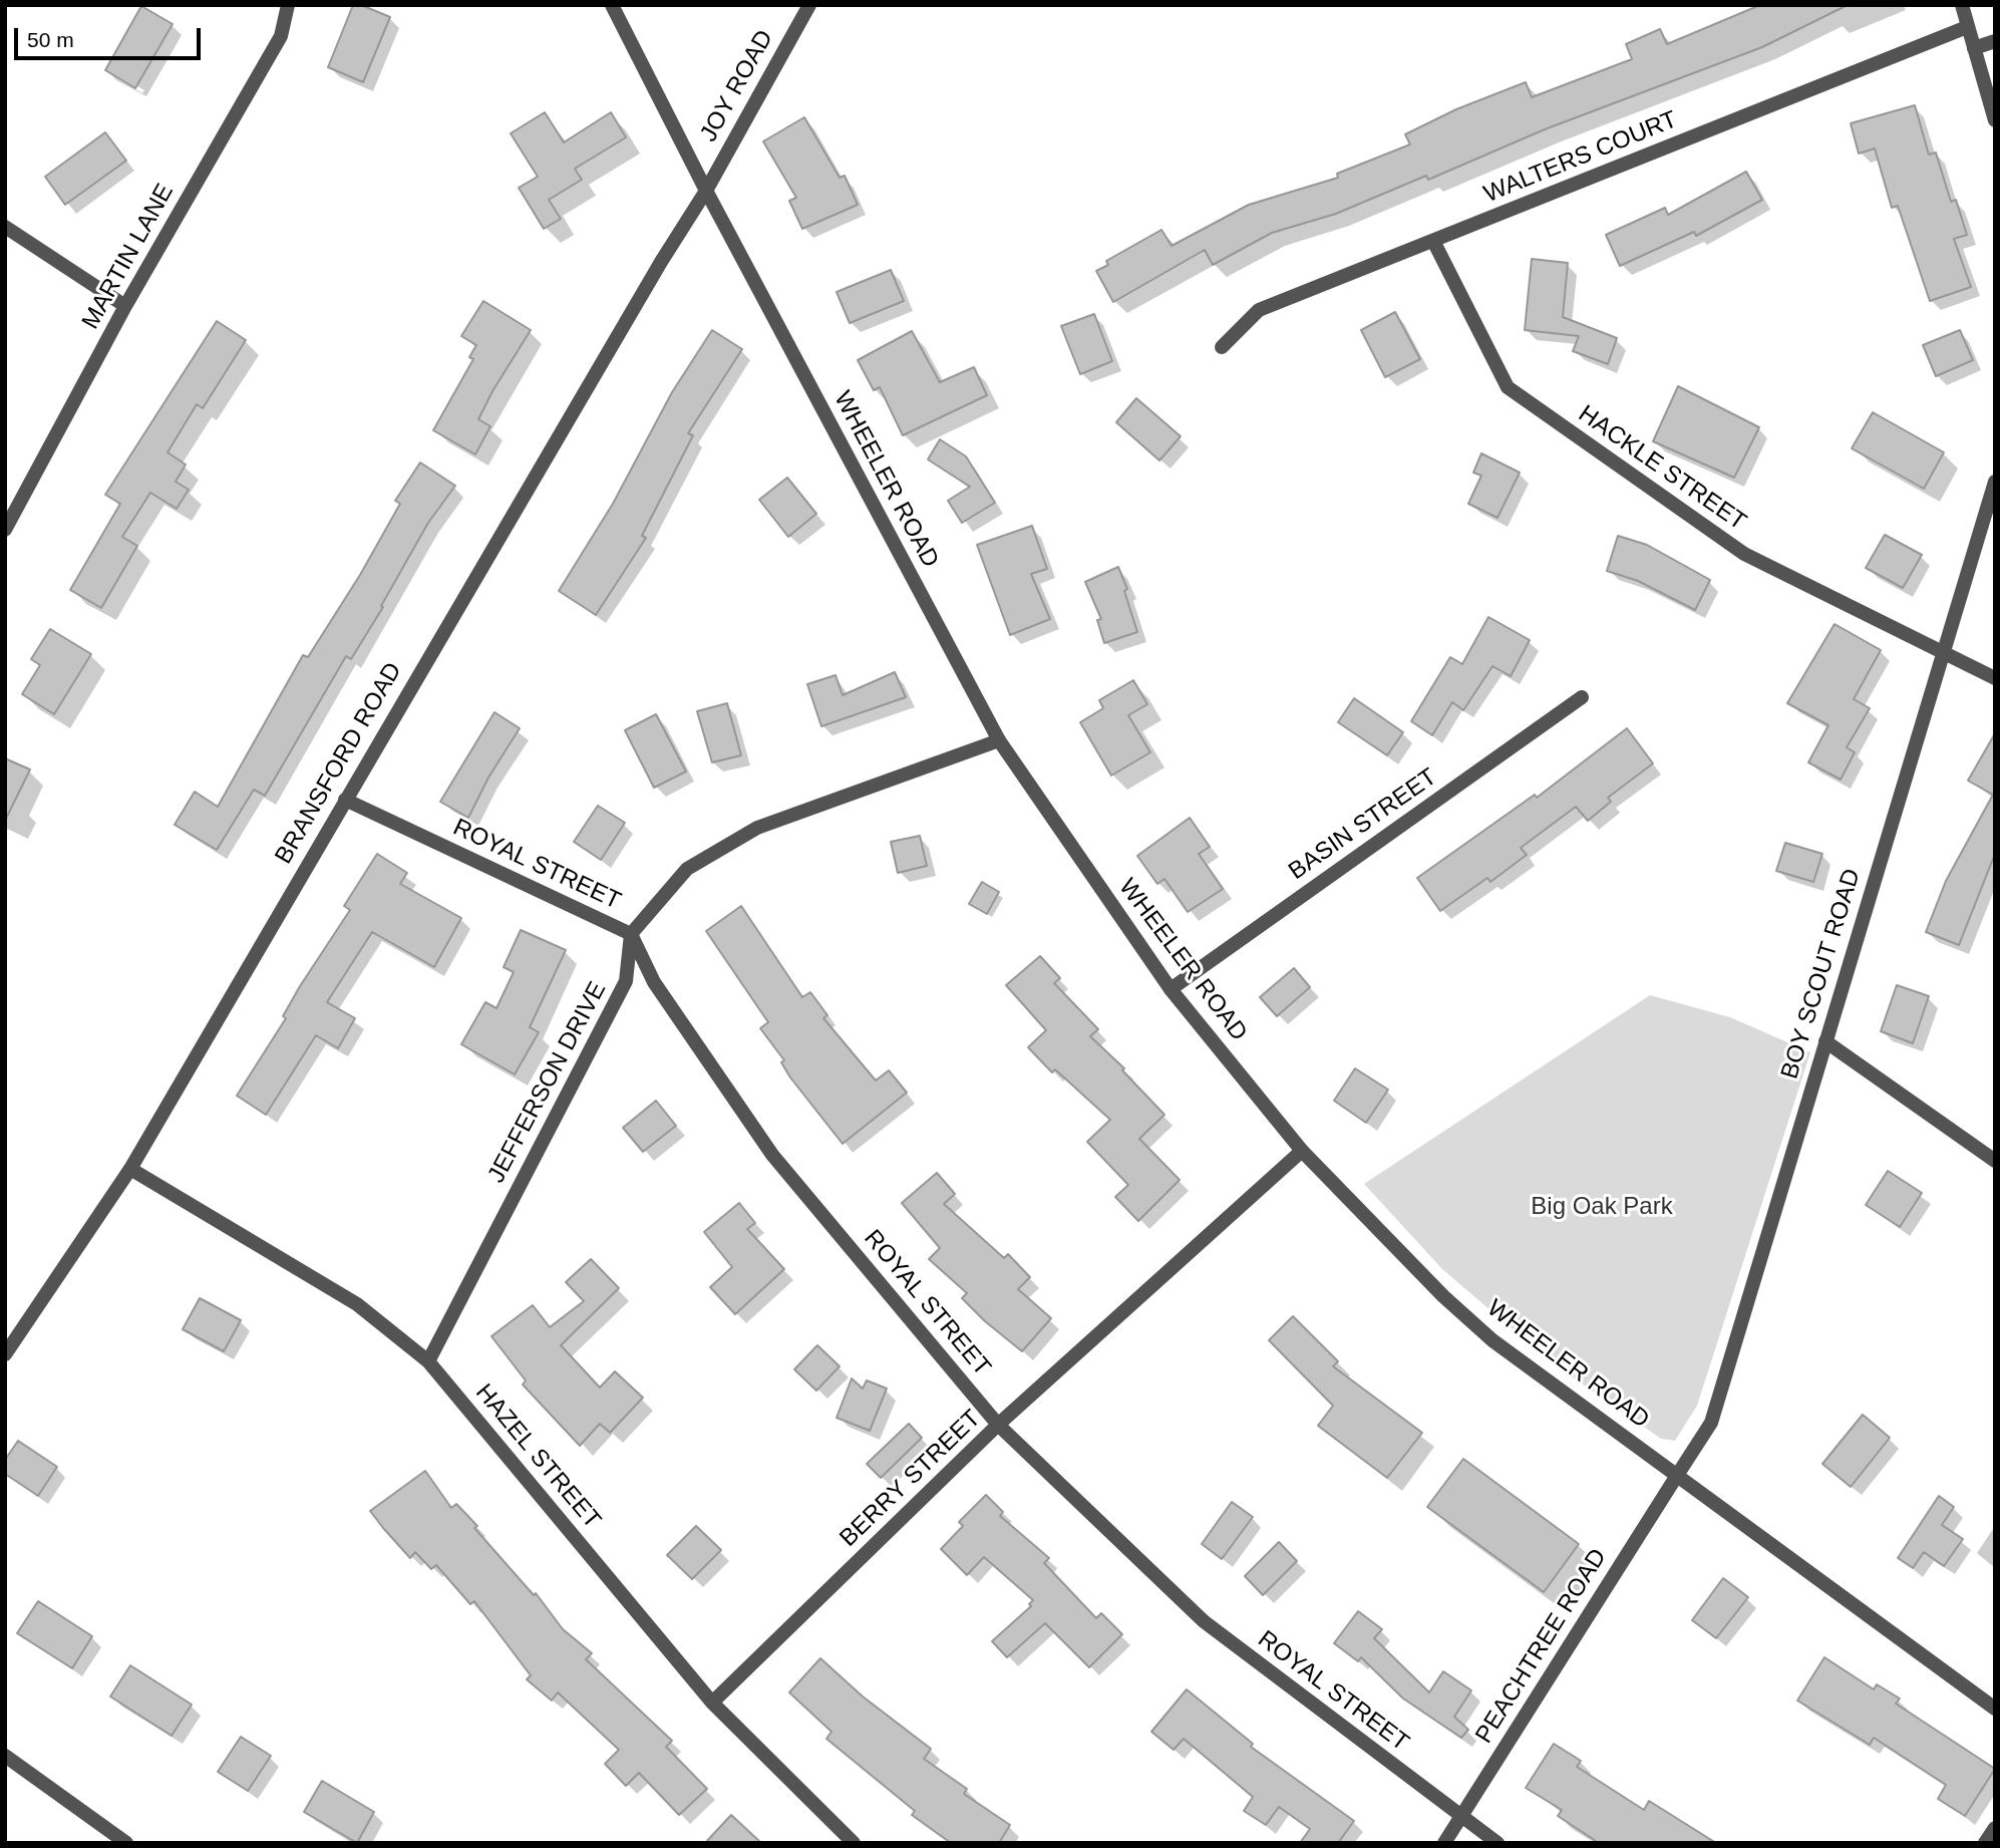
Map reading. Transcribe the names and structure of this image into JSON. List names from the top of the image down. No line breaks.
{"streets":{"street":["JOY ROAD","WALTERS COURT","MARTIN LANE","HACKLE STREET","WHEELER ROAD","BRANSFORD ROAD","BASIN STREET","ROYAL STREET","BOY SCOUT ROAD","JEFFERSON DRIVE","HAZEL STREET","BERRY STREET","PEACHTREE ROAD"]},"crossings":[["JOY ROAD","WHEELER ROAD"],["JOY ROAD","BRANSFORD ROAD"],["WALTERS COURT","HACKLE STREET"],["HACKLE STREET","BOY SCOUT ROAD"],["WHEELER ROAD","BRANSFORD ROAD"],["WHEELER ROAD","BASIN STREET"],["WHEELER ROAD","BOY SCOUT ROAD"],["WHEELER ROAD","BERRY STREET"],["WHEELER ROAD","PEACHTREE ROAD"],["BRANSFORD ROAD","ROYAL STREET"],["BRANSFORD ROAD","HAZEL STREET"],["ROYAL STREET","JEFFERSON DRIVE"],["ROYAL STREET","BERRY STREET"],["ROYAL STREET","PEACHTREE ROAD"],["BOY SCOUT ROAD","PEACHTREE ROAD"],["JEFFERSON DRIVE","HAZEL STREET"],["HAZEL STREET","BERRY STREET"]],"parks":["Big Oak Park"],"scale_bar":"50 m"}
